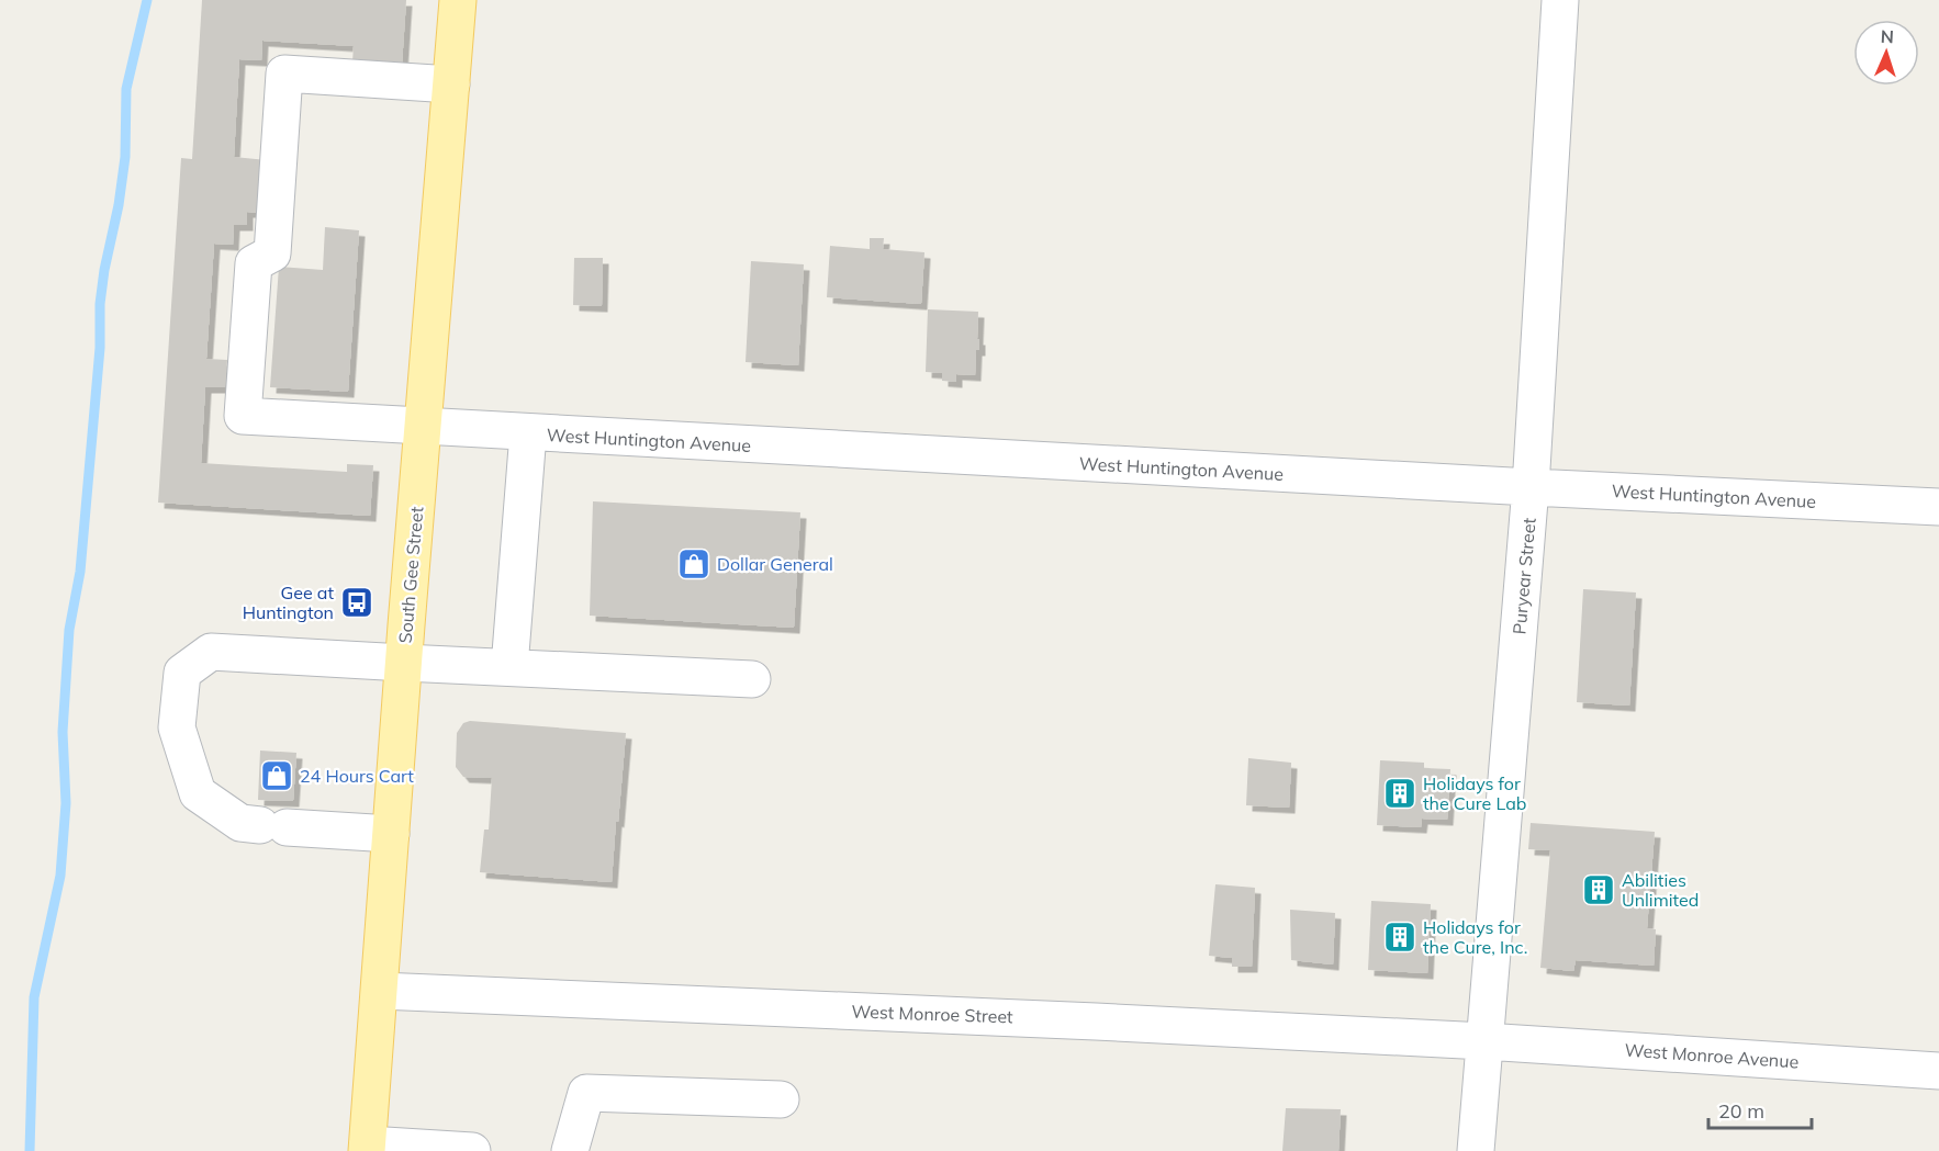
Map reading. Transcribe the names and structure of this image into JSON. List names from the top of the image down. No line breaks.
{"streets":{"main road":["South Gee Street"],"street":["West Huntington Avenue","Puryear Street","West Monroe Street","West Monroe Avenue"]},"crossings":[["West Huntington Avenue","South Gee Street"],["West Huntington Avenue","Puryear Street"],["South Gee Street","West Monroe Street"],["Puryear Street","West Monroe Street"],["Puryear Street","West Monroe Avenue"],["West Monroe Street","West Monroe Avenue"]],"places":{"shop":["Dollar General","24 Hours Cart"],"bus stop":["Gee at Huntington"],"building":["Holidays for the Cure Lab","Abilities Unlimited","Holidays for the Cure, Inc."]},"scale_bar":"20 m","north":"top"}
